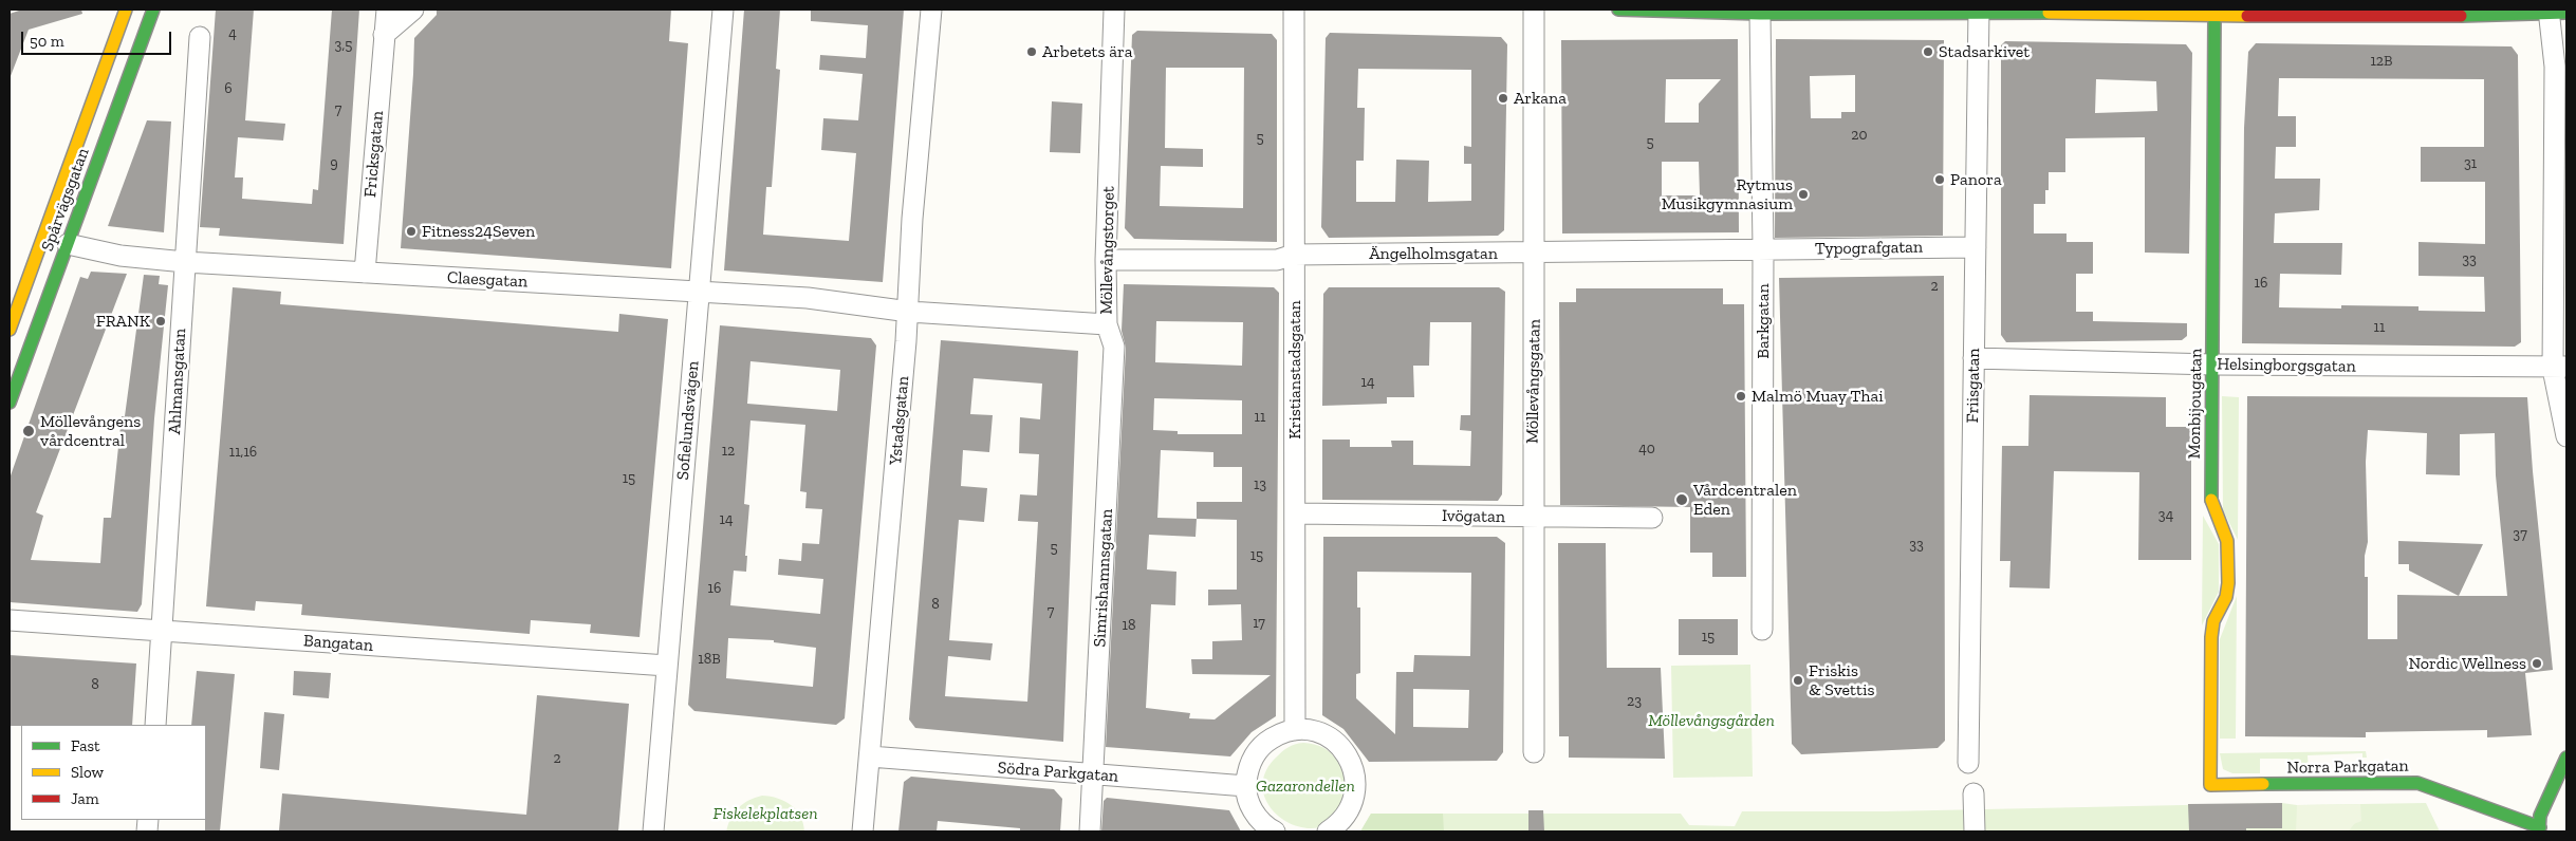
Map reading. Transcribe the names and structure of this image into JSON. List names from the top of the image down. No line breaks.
{"streets":{"street":["Fricksgatan","Spårvägsgatan","Typografgatan","Möllevångstorget","Ängelholmsgatan","Claesgatan","Barkgatan","Helsingborgsgatan","Kristianstadsgatan","Ahlmansgatan","Möllevångsgatan","Friisgatan","Monbijougatan","Sofielundsvägen","Ystadsgatan","Ivögatan","Simrishamnsgatan","Bangatan","Norra Parkgatan","Södra Parkgatan"]},"crossings":[["Fricksgatan","Claesgatan"],["Spårvägsgatan","Claesgatan"],["Typografgatan","Ängelholmsgatan"],["Typografgatan","Barkgatan"],["Typografgatan","Friisgatan"],["Möllevångstorget","Ängelholmsgatan"],["Möllevångstorget","Claesgatan"],["Möllevångstorget","Ystadsgatan"],["Möllevångstorget","Simrishamnsgatan"],["Ängelholmsgatan","Barkgatan"],["Ängelholmsgatan","Kristianstadsgatan"],["Ängelholmsgatan","Möllevångsgatan"],["Claesgatan","Ahlmansgatan"],["Claesgatan","Sofielundsvägen"],["Claesgatan","Ystadsgatan"],["Helsingborgsgatan","Friisgatan"],["Helsingborgsgatan","Monbijougatan"],["Kristianstadsgatan","Ivögatan"],["Ahlmansgatan","Bangatan"],["Möllevångsgatan","Ivögatan"],["Monbijougatan","Norra Parkgatan"],["Sofielundsvägen","Bangatan"],["Ystadsgatan","Södra Parkgatan"],["Simrishamnsgatan","Södra Parkgatan"]],"parks":["Möllevångsgården","Gazarondellen","Fiskelekplatsen"],"places":["Arbetets ära","Stadsarkivet","Arkana","Panora","Rytmus Musikgymnasium","Fitness24Seven","FRANK","Malmö Muay Thai","Möllevångens vårdcentral","Vårdcentralen Eden","Nordic Wellness","Friskis & Svettis"],"house_numbers":["4","3,5","12B","6","7","20","5","5","9","31","33","16","2","11","14","11","40","12","11,16","15","13","34","14","37","33","5","15","16","8","7","17","18","15","18B","8","23","2"],"legend":["Fast","Slow","Jam"],"scale_bar":"50 m"}
